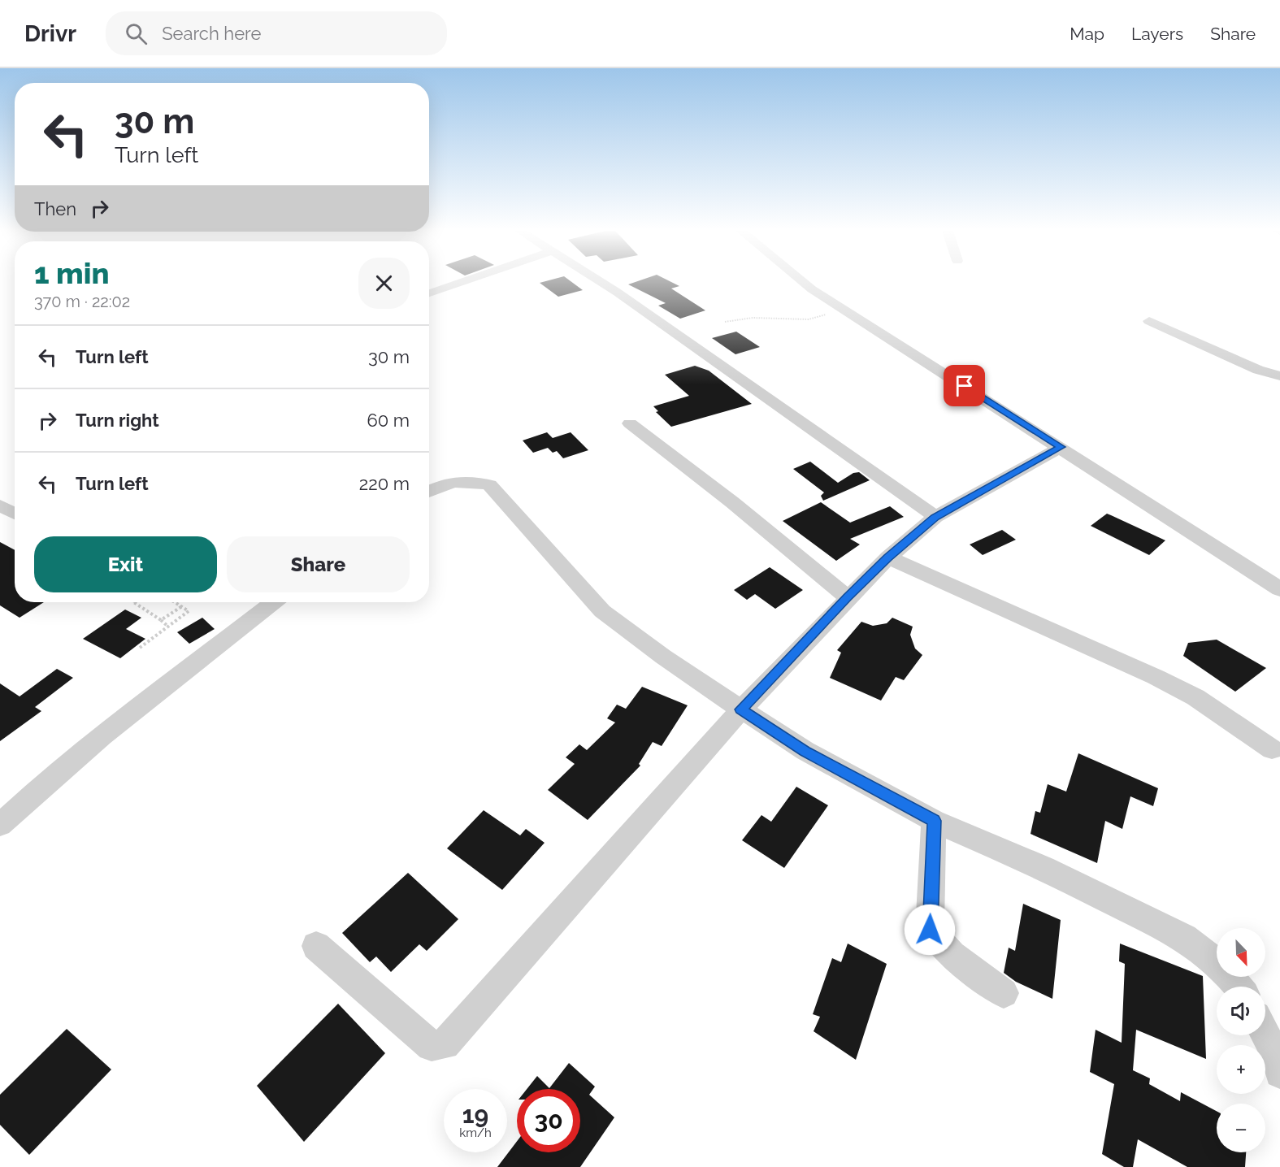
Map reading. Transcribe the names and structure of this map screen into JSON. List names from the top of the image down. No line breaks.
{"north":"bottom right","page":{"header":"Drivr","search":"Search here","nav":["Map","Layers","Share"],"turn":["30 m","Turn left"],"then":"Then","heading":["1 min","370 m · 22:02"],"list":[{"name":"Turn left","value":"30 m"},{"name":"Turn right","value":"60 m"},{"name":"Turn left","value":"220 m"}],"buttons":["Exit","Share"],"map_buttons":["+","−"],"speed":"19 km/h","limit":"30"}}
